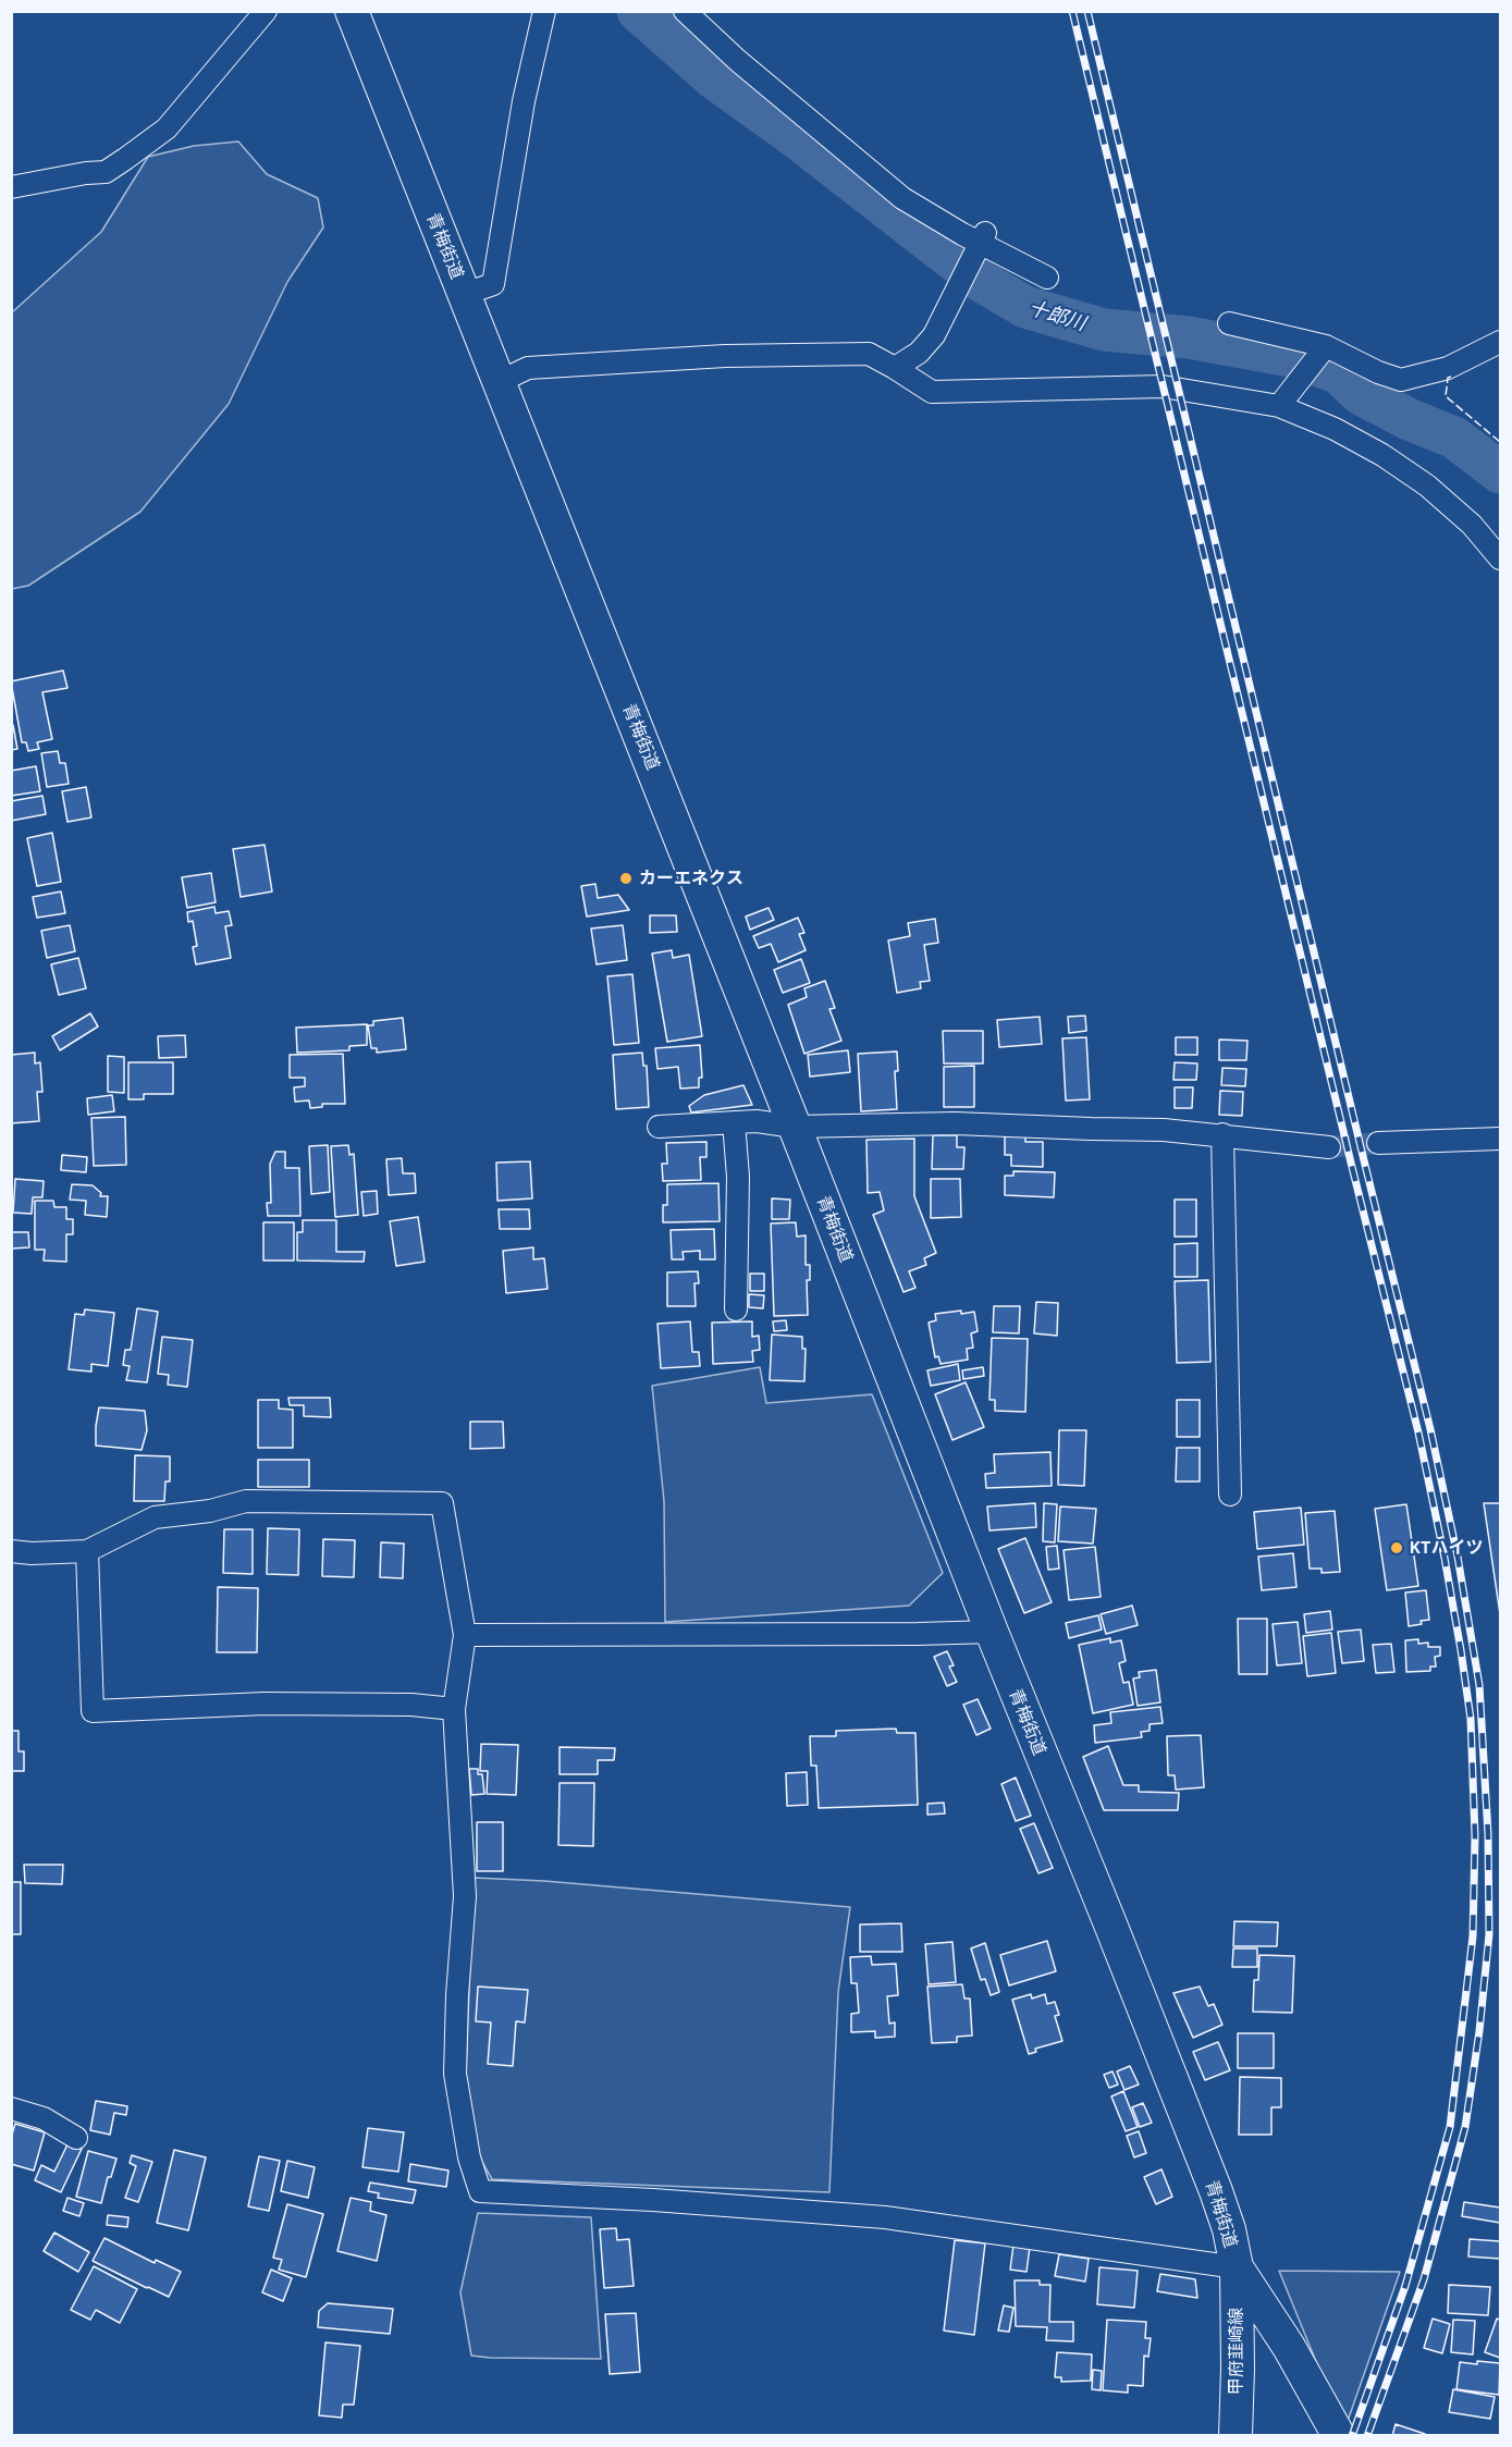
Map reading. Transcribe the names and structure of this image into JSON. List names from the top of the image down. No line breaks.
{"streets":{"main road":["青梅街道","甲府韮崎線"]},"crossings":[["青梅街道","甲府韮崎線"]],"water":["十郎川"],"places":["カーエネクス","KTハイツ"]}
